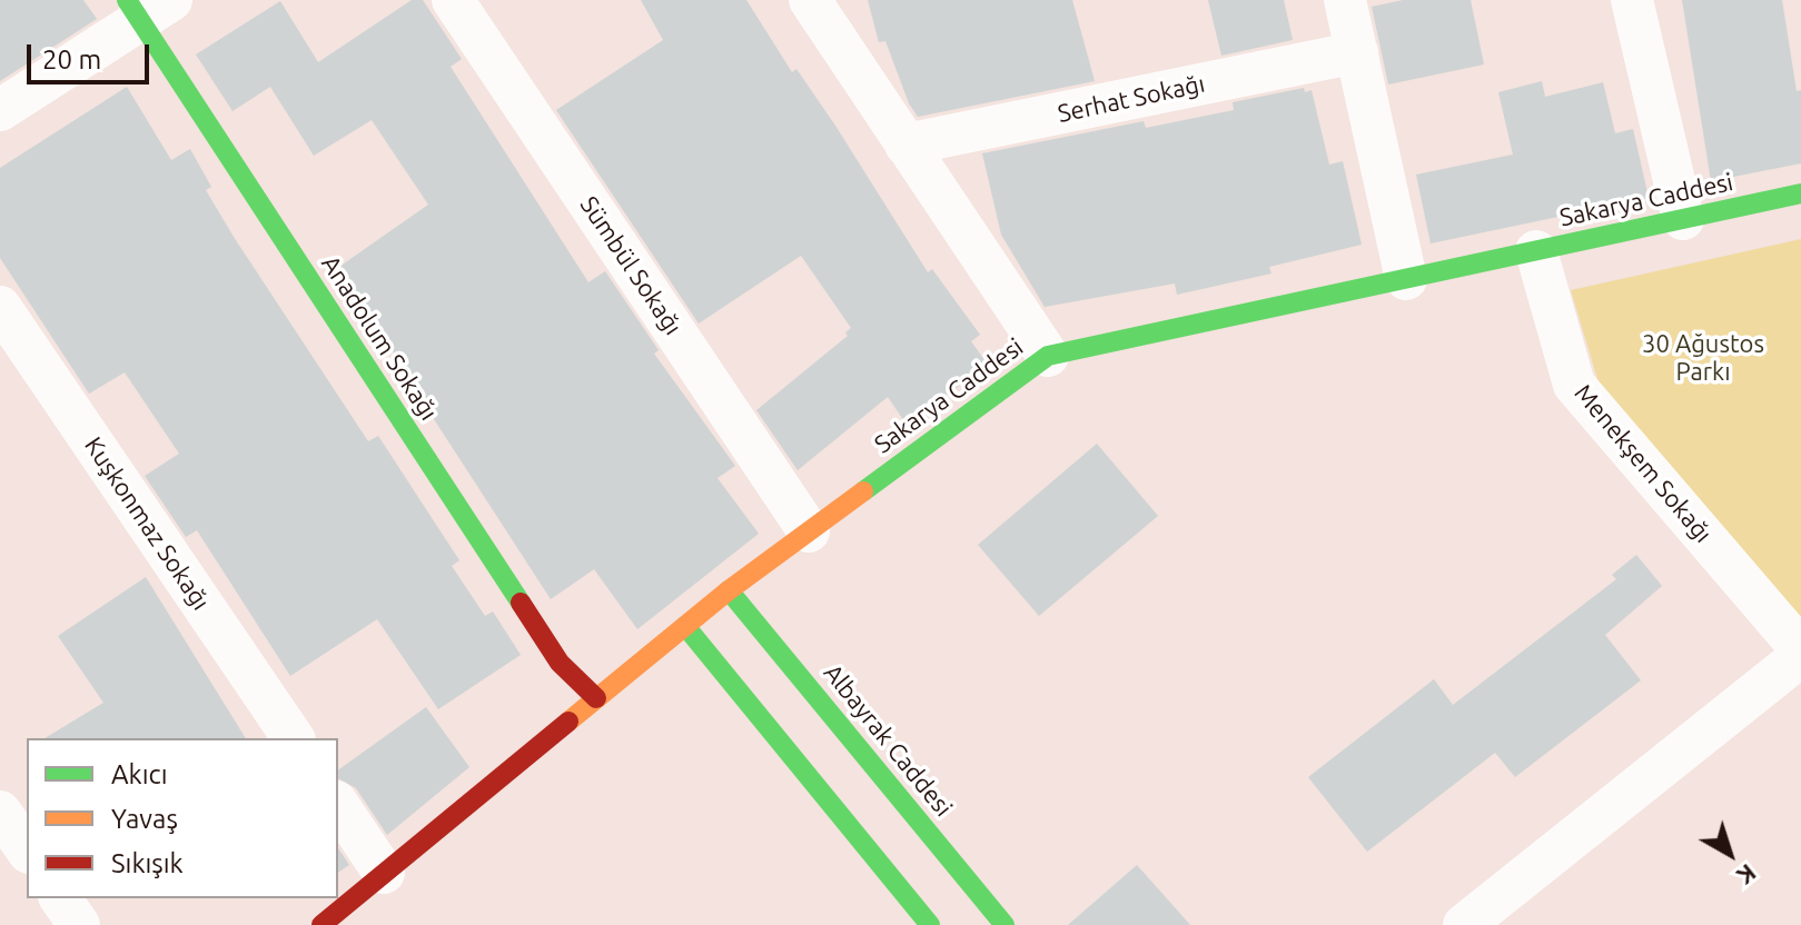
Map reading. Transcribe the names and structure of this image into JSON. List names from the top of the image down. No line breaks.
{"streets":{"street":["Serhat Sokağı","Sakarya Caddesi","Sümbül Sokağı","Anadolum Sokağı","Menekşem Sokağı","Kuşkonmaz Sokağı","Albayrak Caddesi"]},"crossings":[["Sakarya Caddesi","Sümbül Sokağı"],["Sakarya Caddesi","Anadolum Sokağı"],["Sakarya Caddesi","Menekşem Sokağı"],["Sakarya Caddesi","Albayrak Caddesi"]],"parks":["30 Ağustos Parkı"],"legend":["Akıcı","Yavaş","Sıkışık"],"scale_bar":"20 m","north":"bottom right"}
